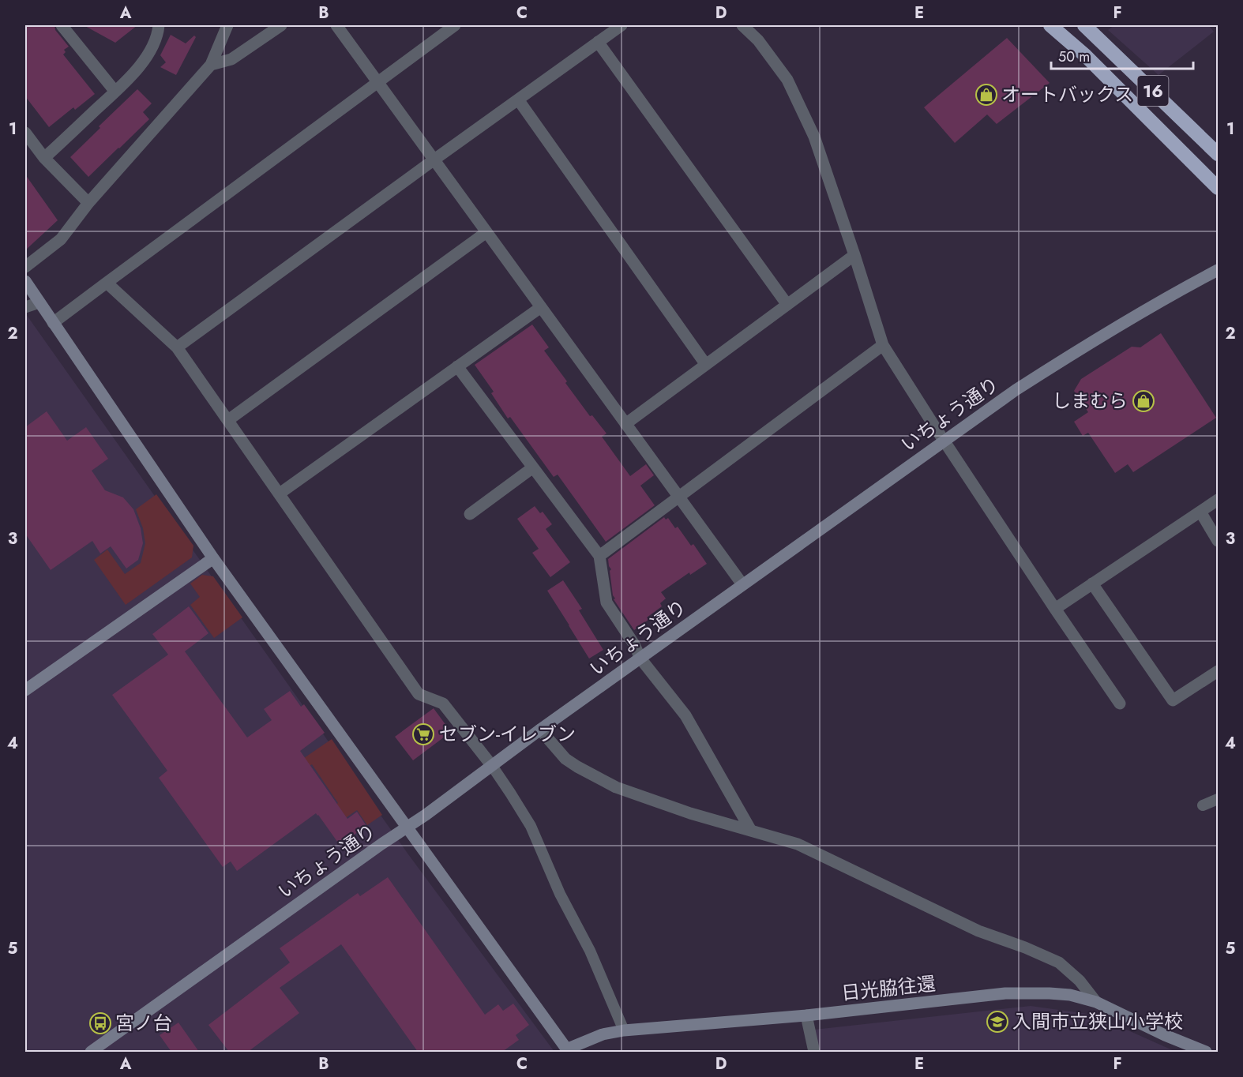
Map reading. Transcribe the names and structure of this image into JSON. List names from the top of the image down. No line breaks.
{"streets":{"highway":["16"],"street":["いちょう通り","日光脇往還"]},"places":{"shop":["オートバックス","しまむら"],"supermarket":["セブン-イレブン"],"school or university":["入間市立狭山小学校"],"bus stop":["宮ノ台"]},"scale_bar":"50 m","grid":{"columns":["A","B","C","D","E","F"],"rows":["1","2","3","4","5"]}}
